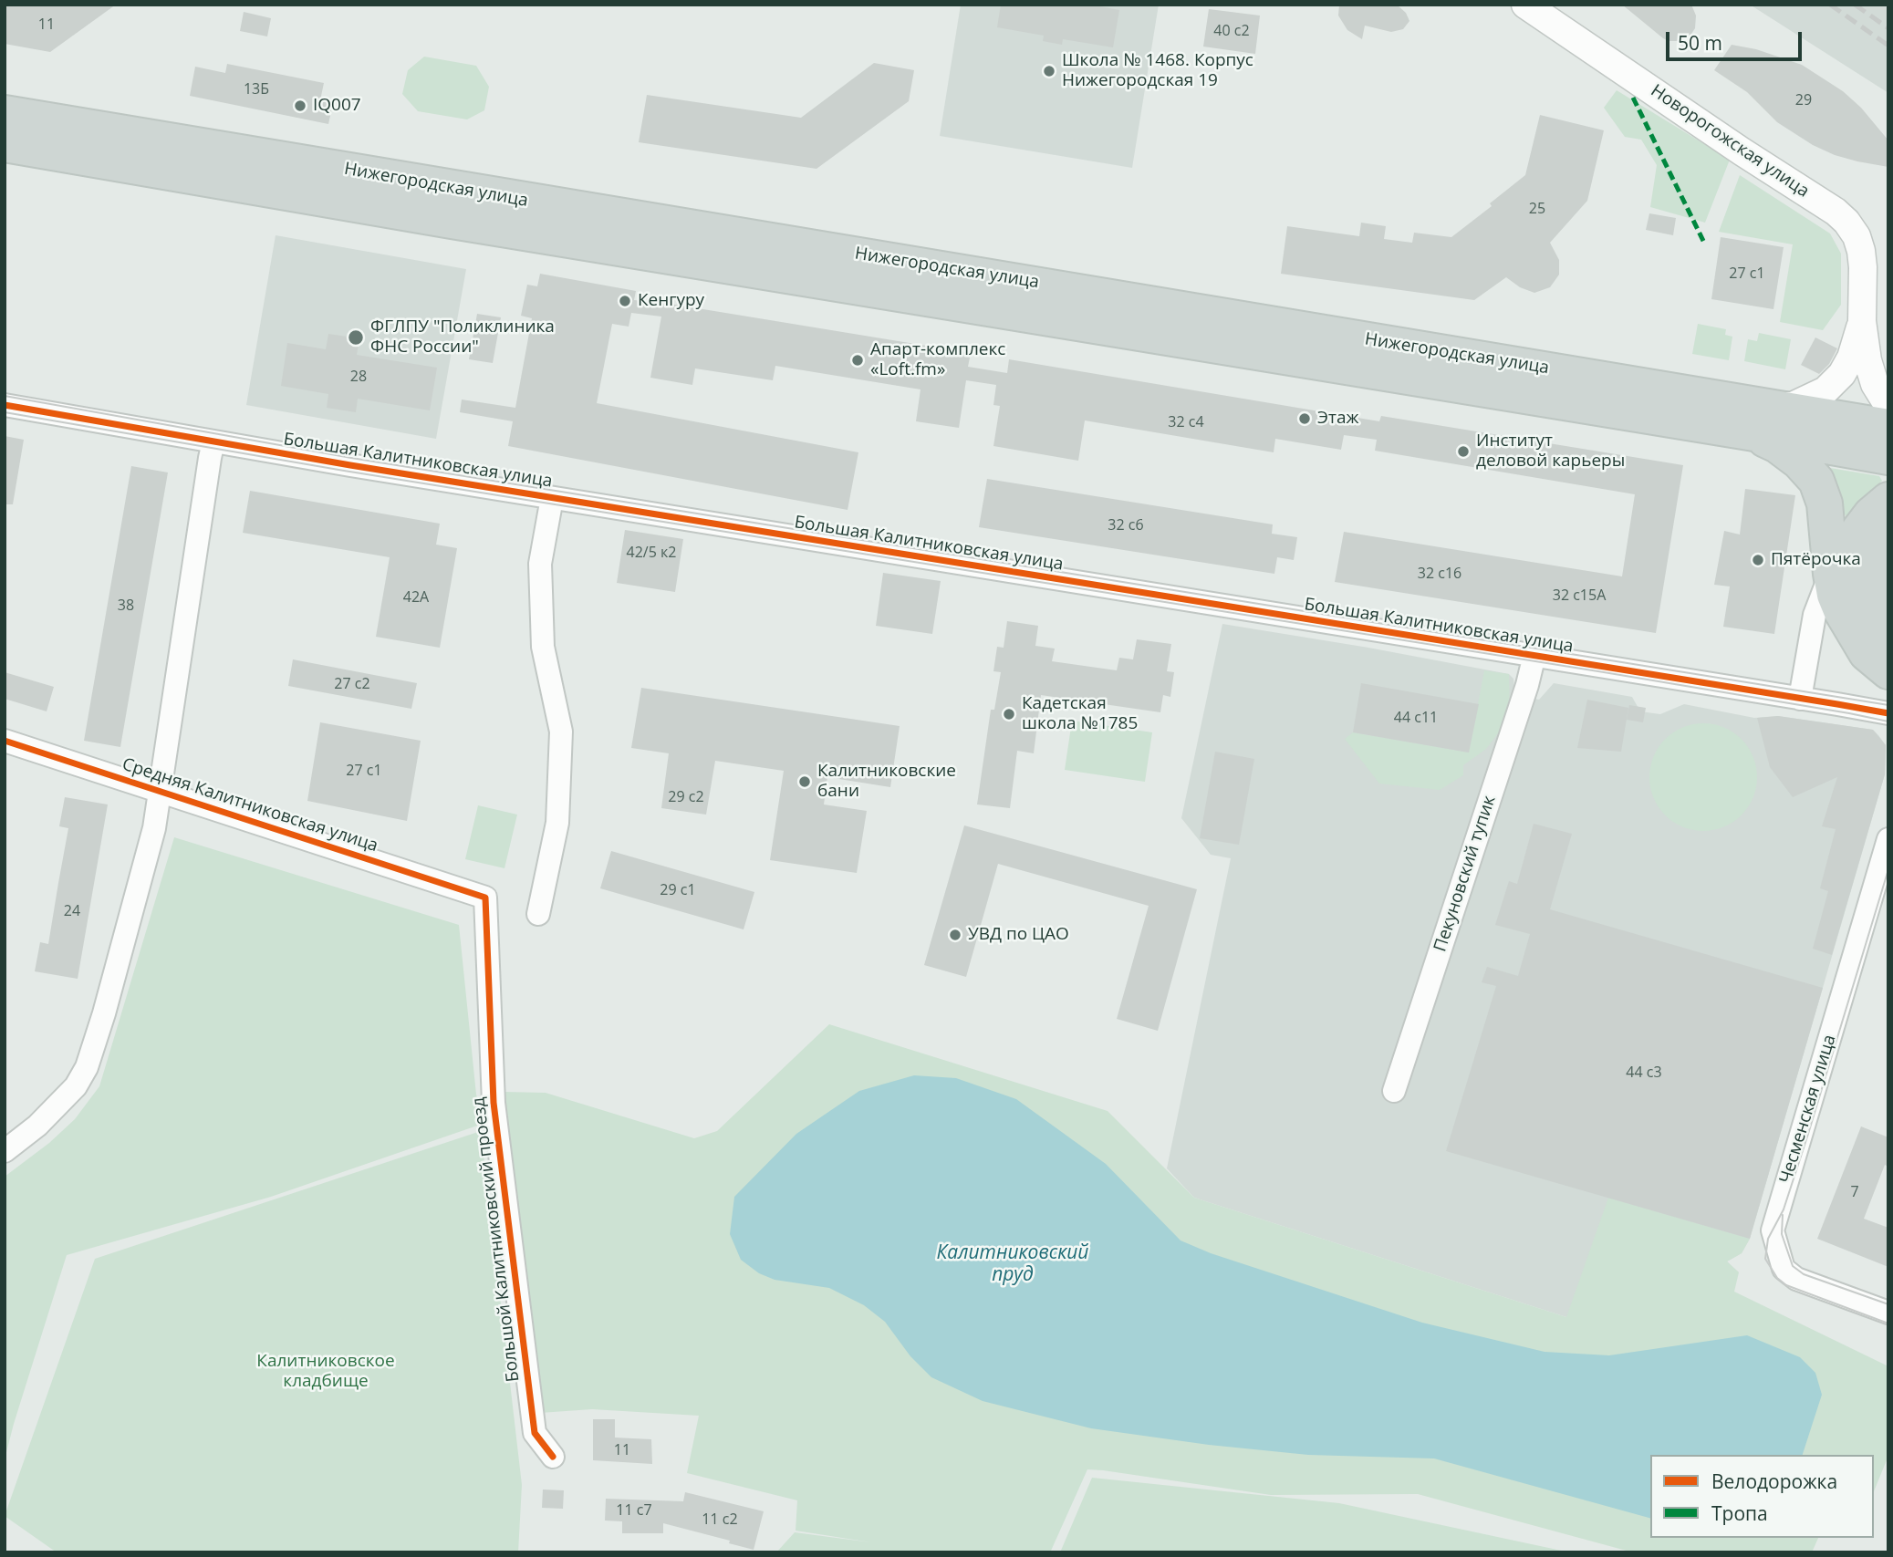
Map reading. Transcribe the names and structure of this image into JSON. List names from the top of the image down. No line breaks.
{"streets":{"main road":["Нижегородская улица"],"street":["Новорогожская улица","Большая Калитниковская улица","Средняя Калитниковская улица","Пекуновский тупик","Чесменская улица","Большой Калитниковский проезд"]},"crossings":[["Большая Калитниковская улица","Пекуновский тупик"],["Средняя Калитниковская улица","Большой Калитниковский проезд"]],"water":["Калитниковский пруд"],"parks":["Калитниковское кладбище"],"places":["Школа № 1468. Корпус Нижегородская 19","IQ007","Кенгуру","ФГЛПУ \"Поликлиника ФНС России\"","Апарт-комплекс «Loft.fm»","Этаж","Институт деловой карьеры","Пятёрочка","Кадетская школа №1785","Калитниковские бани","УВД по ЦАО"],"house_numbers":["11","40 с2","13Б","29","25","27 с1","28","32 с4","32 с6","42/5 к2","32 с16","32 с15А","42А","38","27 с2","44 с11","27 с1","29 с2","29 с1","24","44 с3","7","11","11 с7","11 с2"],"legend":["Велодорожка","Тропа"],"scale_bar":"50 m"}
